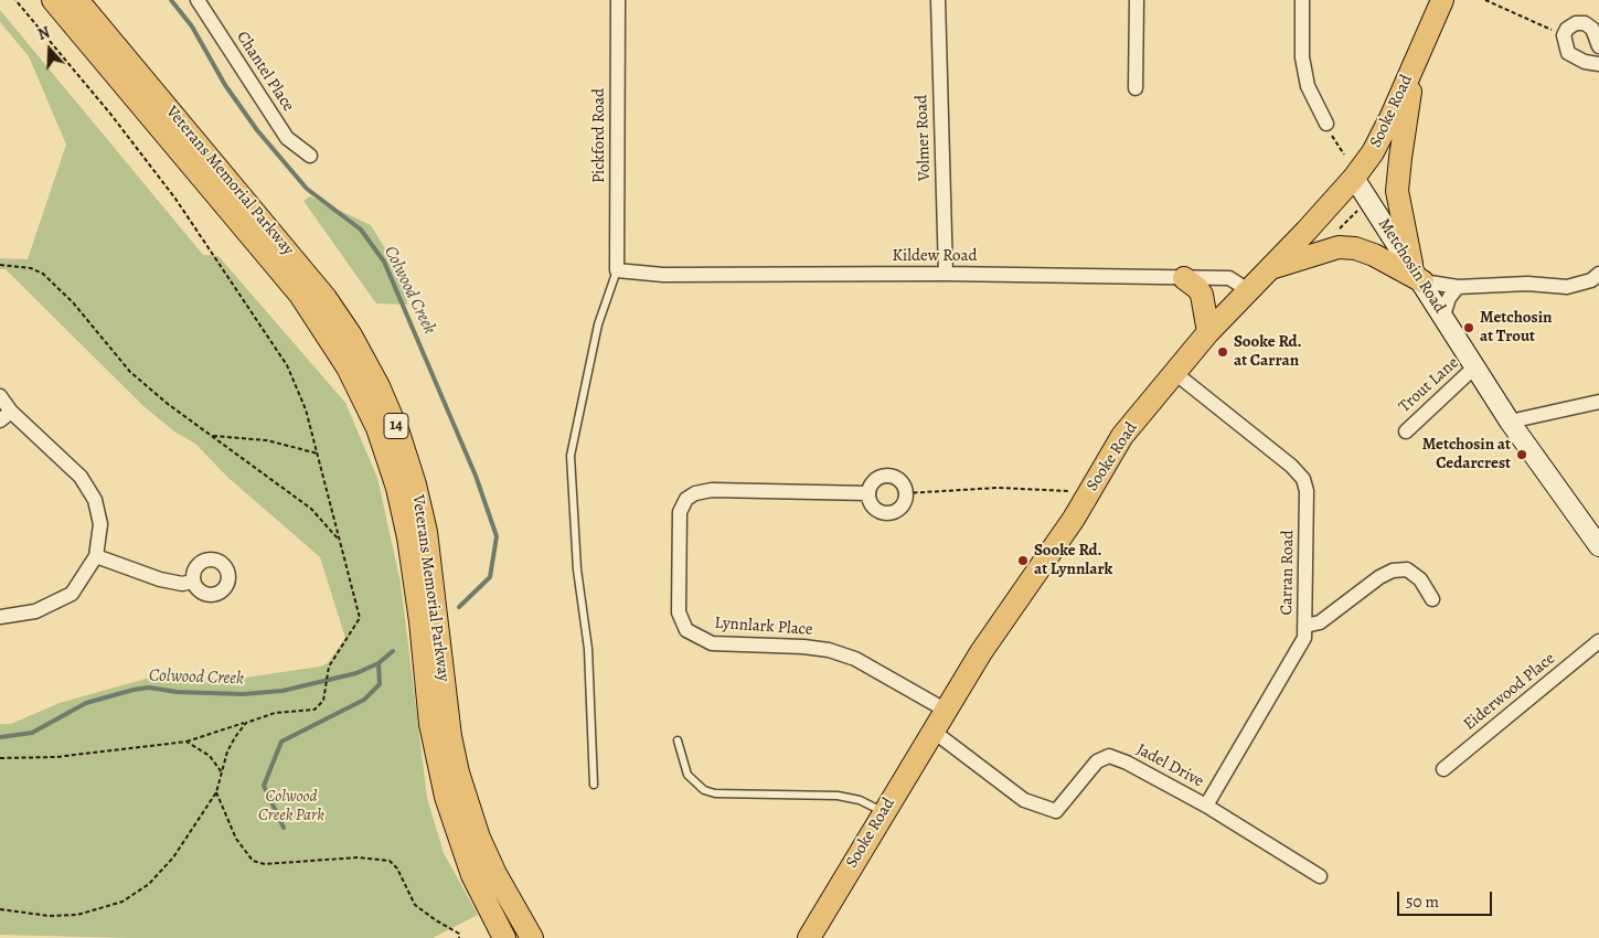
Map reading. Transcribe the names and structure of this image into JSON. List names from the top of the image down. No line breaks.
{"streets":{"main road":["Sooke Road","Veterans Memorial Parkway","Metchosin Road","14"],"street":["Chantel Place","Pickford Road","Volmer Road","Kildew Road","Trout Lane","Carran Road","Lynnlark Place","Eiderwood Place","Jadel Drive"]},"crossings":[["Sooke Road","Kildew Road"],["Sooke Road","Metchosin Road"],["Sooke Road","Carran Road"],["Sooke Road","Lynnlark Place"],["Sooke Road","Jadel Drive"],["Pickford Road","Kildew Road"],["Volmer Road","Kildew Road"],["Metchosin Road","Trout Lane"],["Carran Road","Jadel Drive"]],"water":["Colwood Creek"],"parks":["Colwood Creek Park"],"places":["Metchosin at Trout","Sooke Rd. at Carran","Metchosin at Cedarcrest","Sooke Rd. at Lynnlark"],"scale_bar":"50 m","north":"top"}
